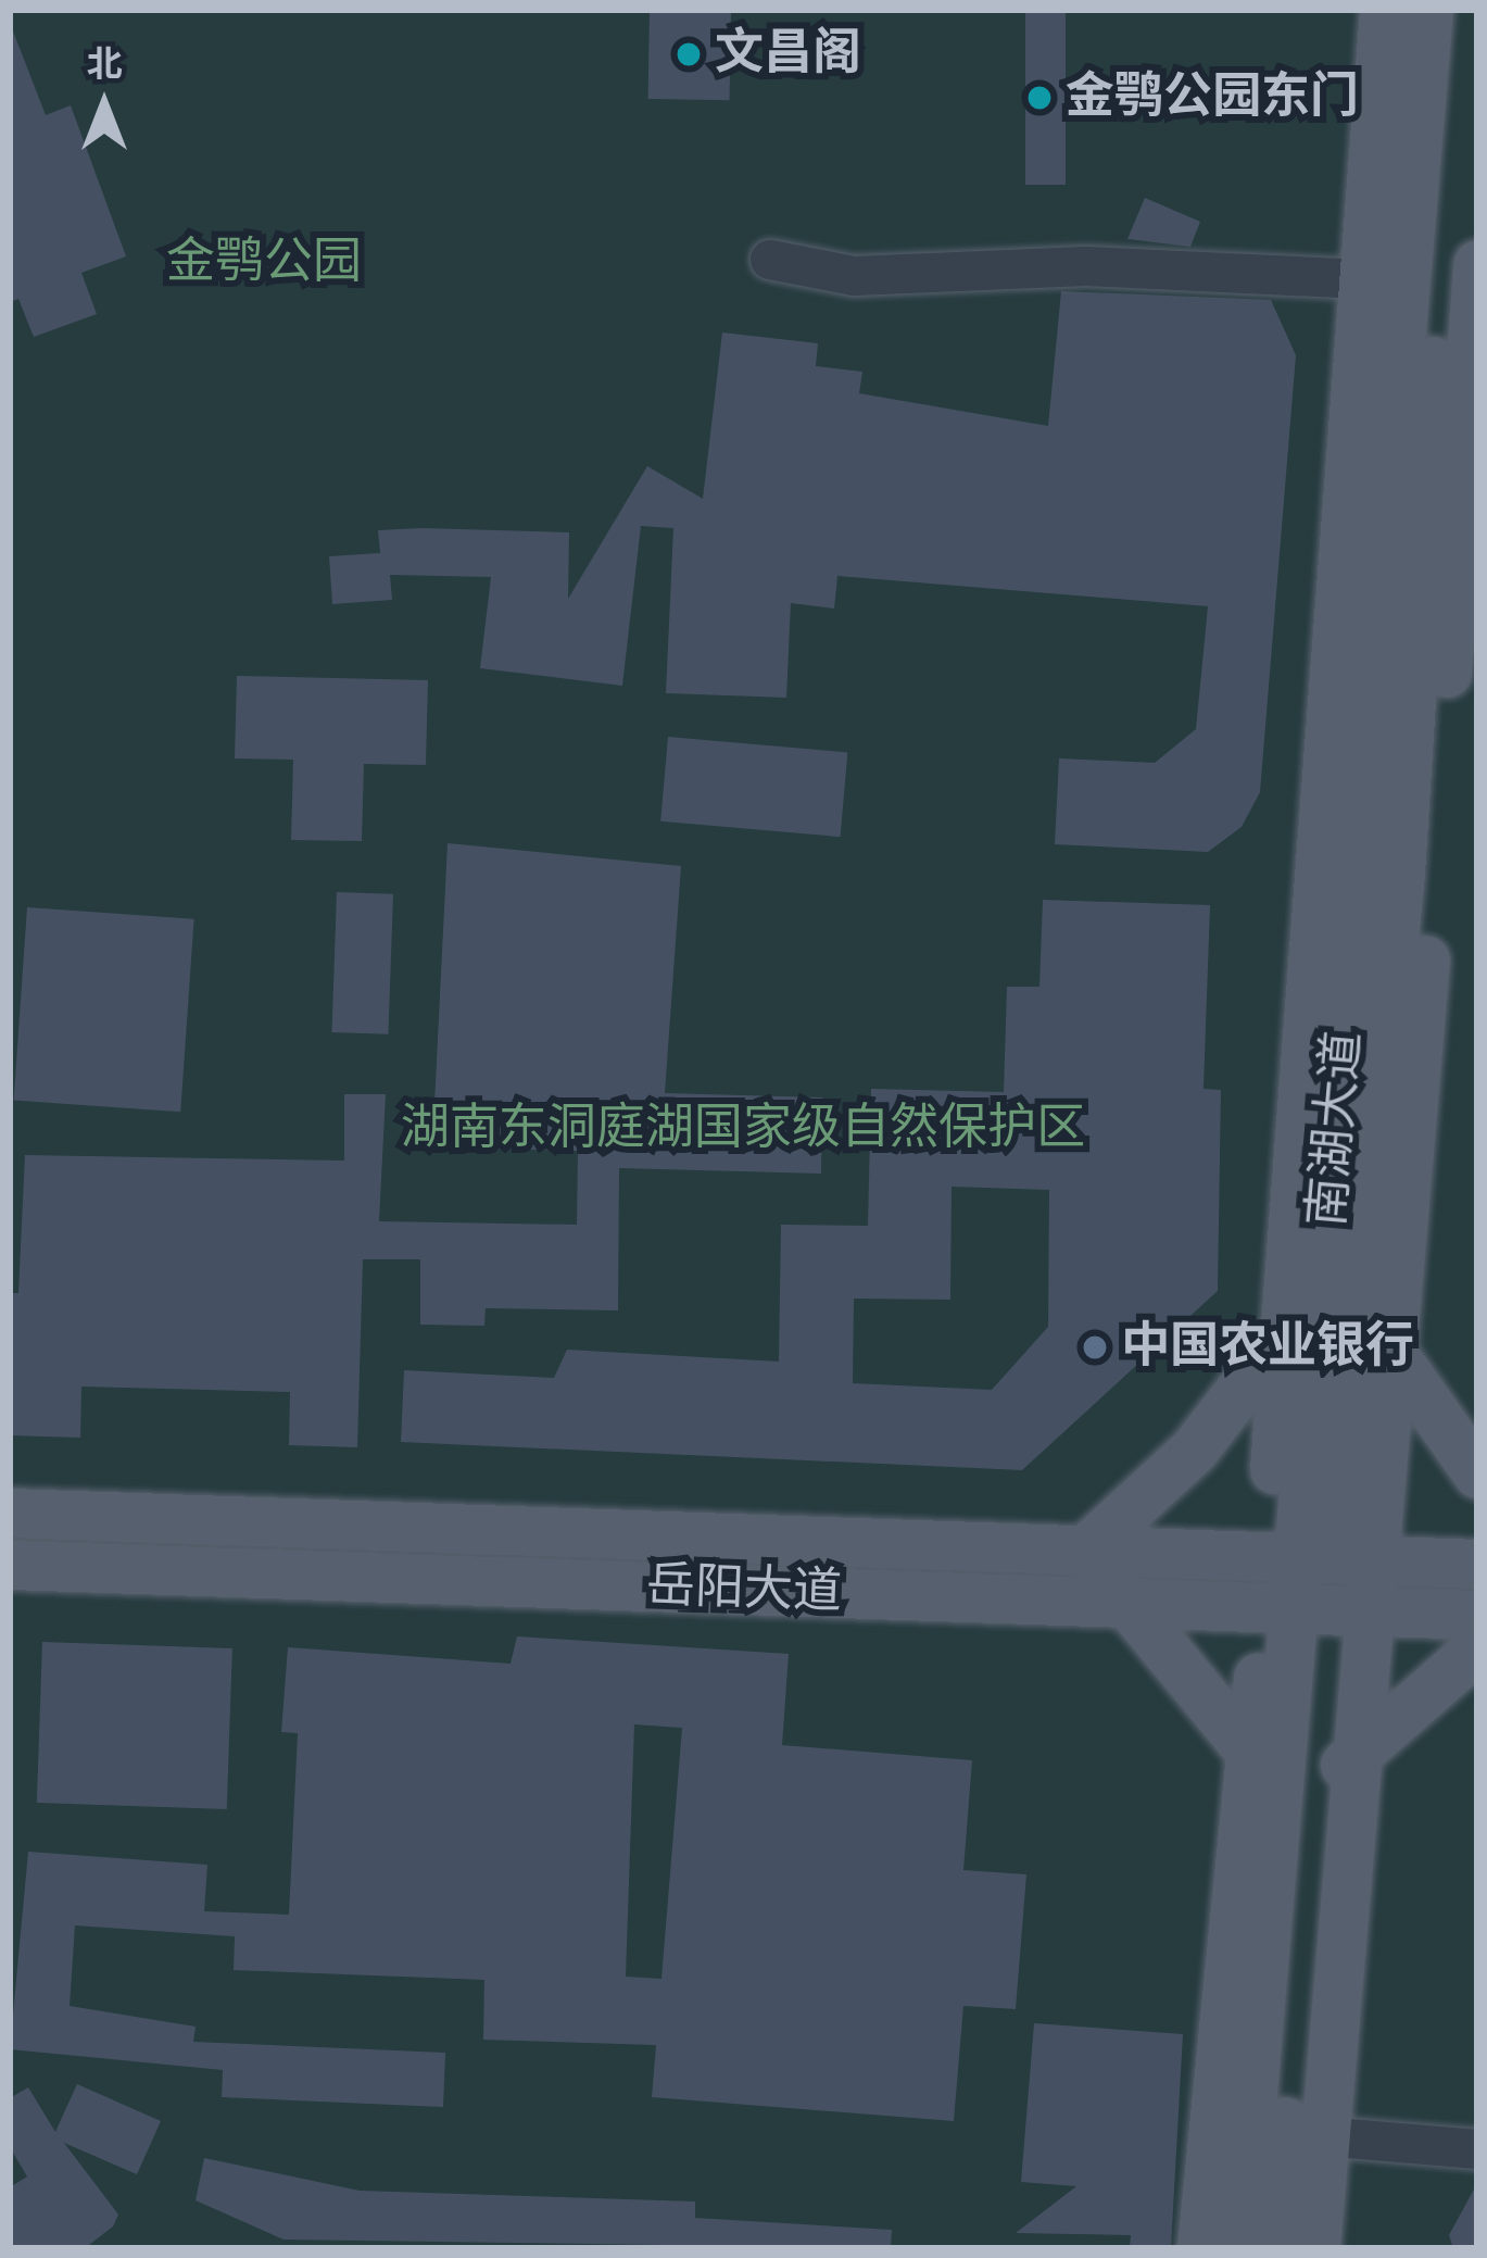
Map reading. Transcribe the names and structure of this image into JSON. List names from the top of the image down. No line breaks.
{"streets":{"main road":["南湖大道","岳阳大道"]},"crossings":[["南湖大道","岳阳大道"]],"parks":["金鹗公园","湖南东洞庭湖国家级自然保护区"],"places":["文昌阁","金鹗公园东门","中国农业银行"],"north":"top"}
